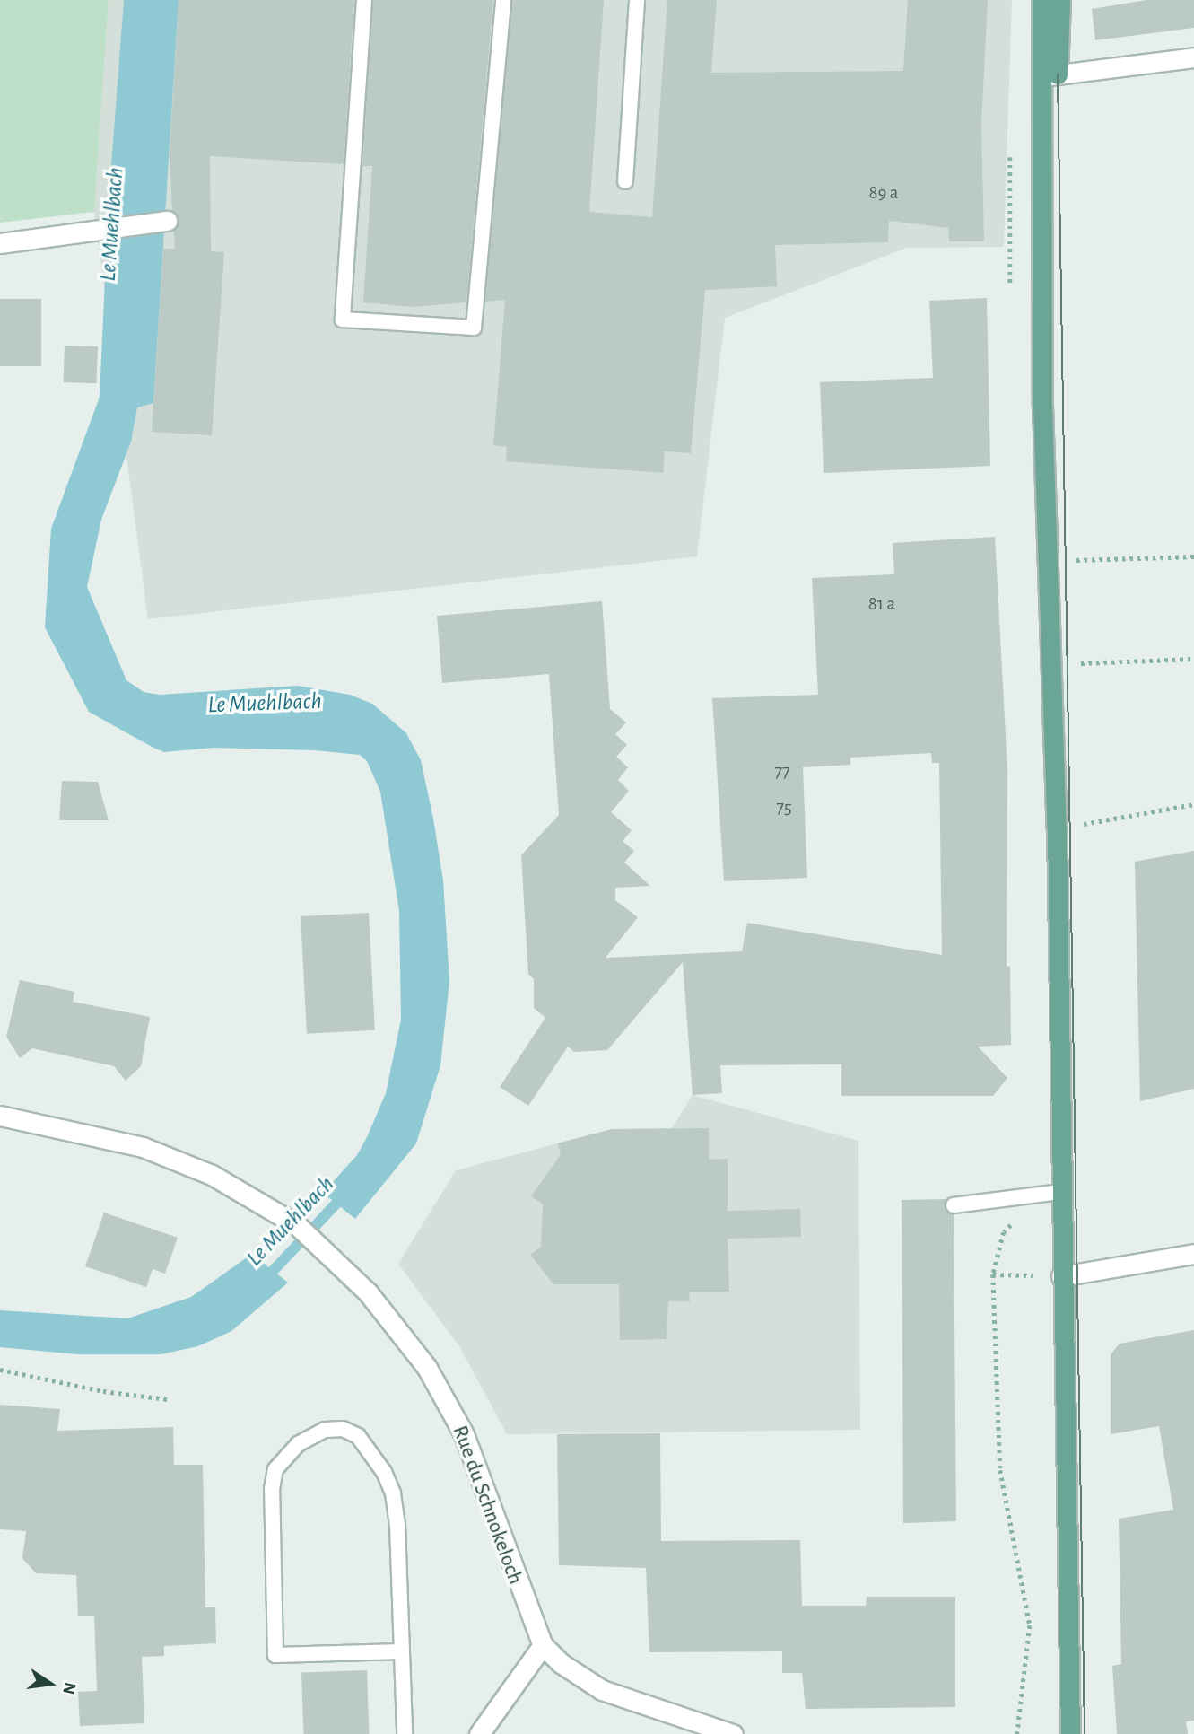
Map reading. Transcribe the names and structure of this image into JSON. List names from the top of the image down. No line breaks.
{"streets":{"street":["Rue du Schnokeloch"]},"water":["Le Muehlbach"],"house_numbers":["89 a","81 a","77","75"],"north":"right"}
